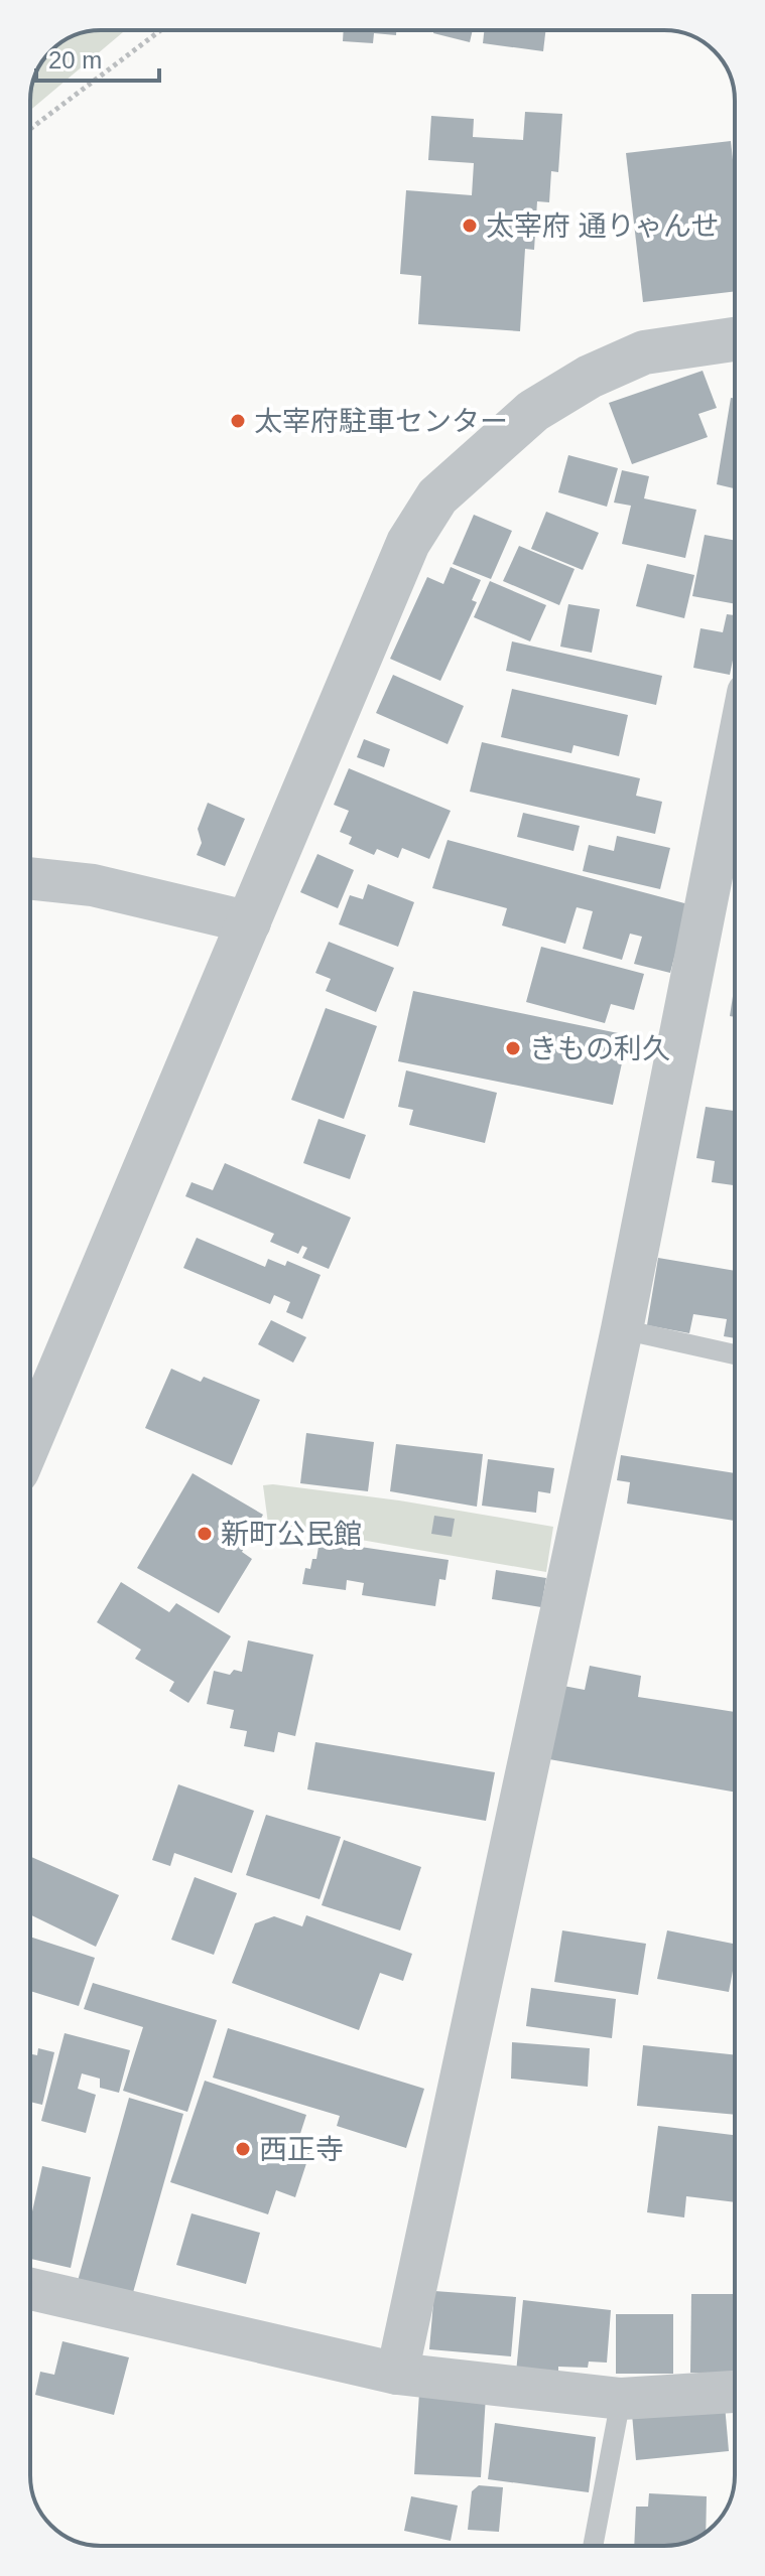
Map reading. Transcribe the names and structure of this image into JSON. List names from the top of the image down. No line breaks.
{"places":["太宰府 通りゃんせ","太宰府駐車センター","きもの利久","新町公民館","西正寺"],"scale_bar":"20 m"}
